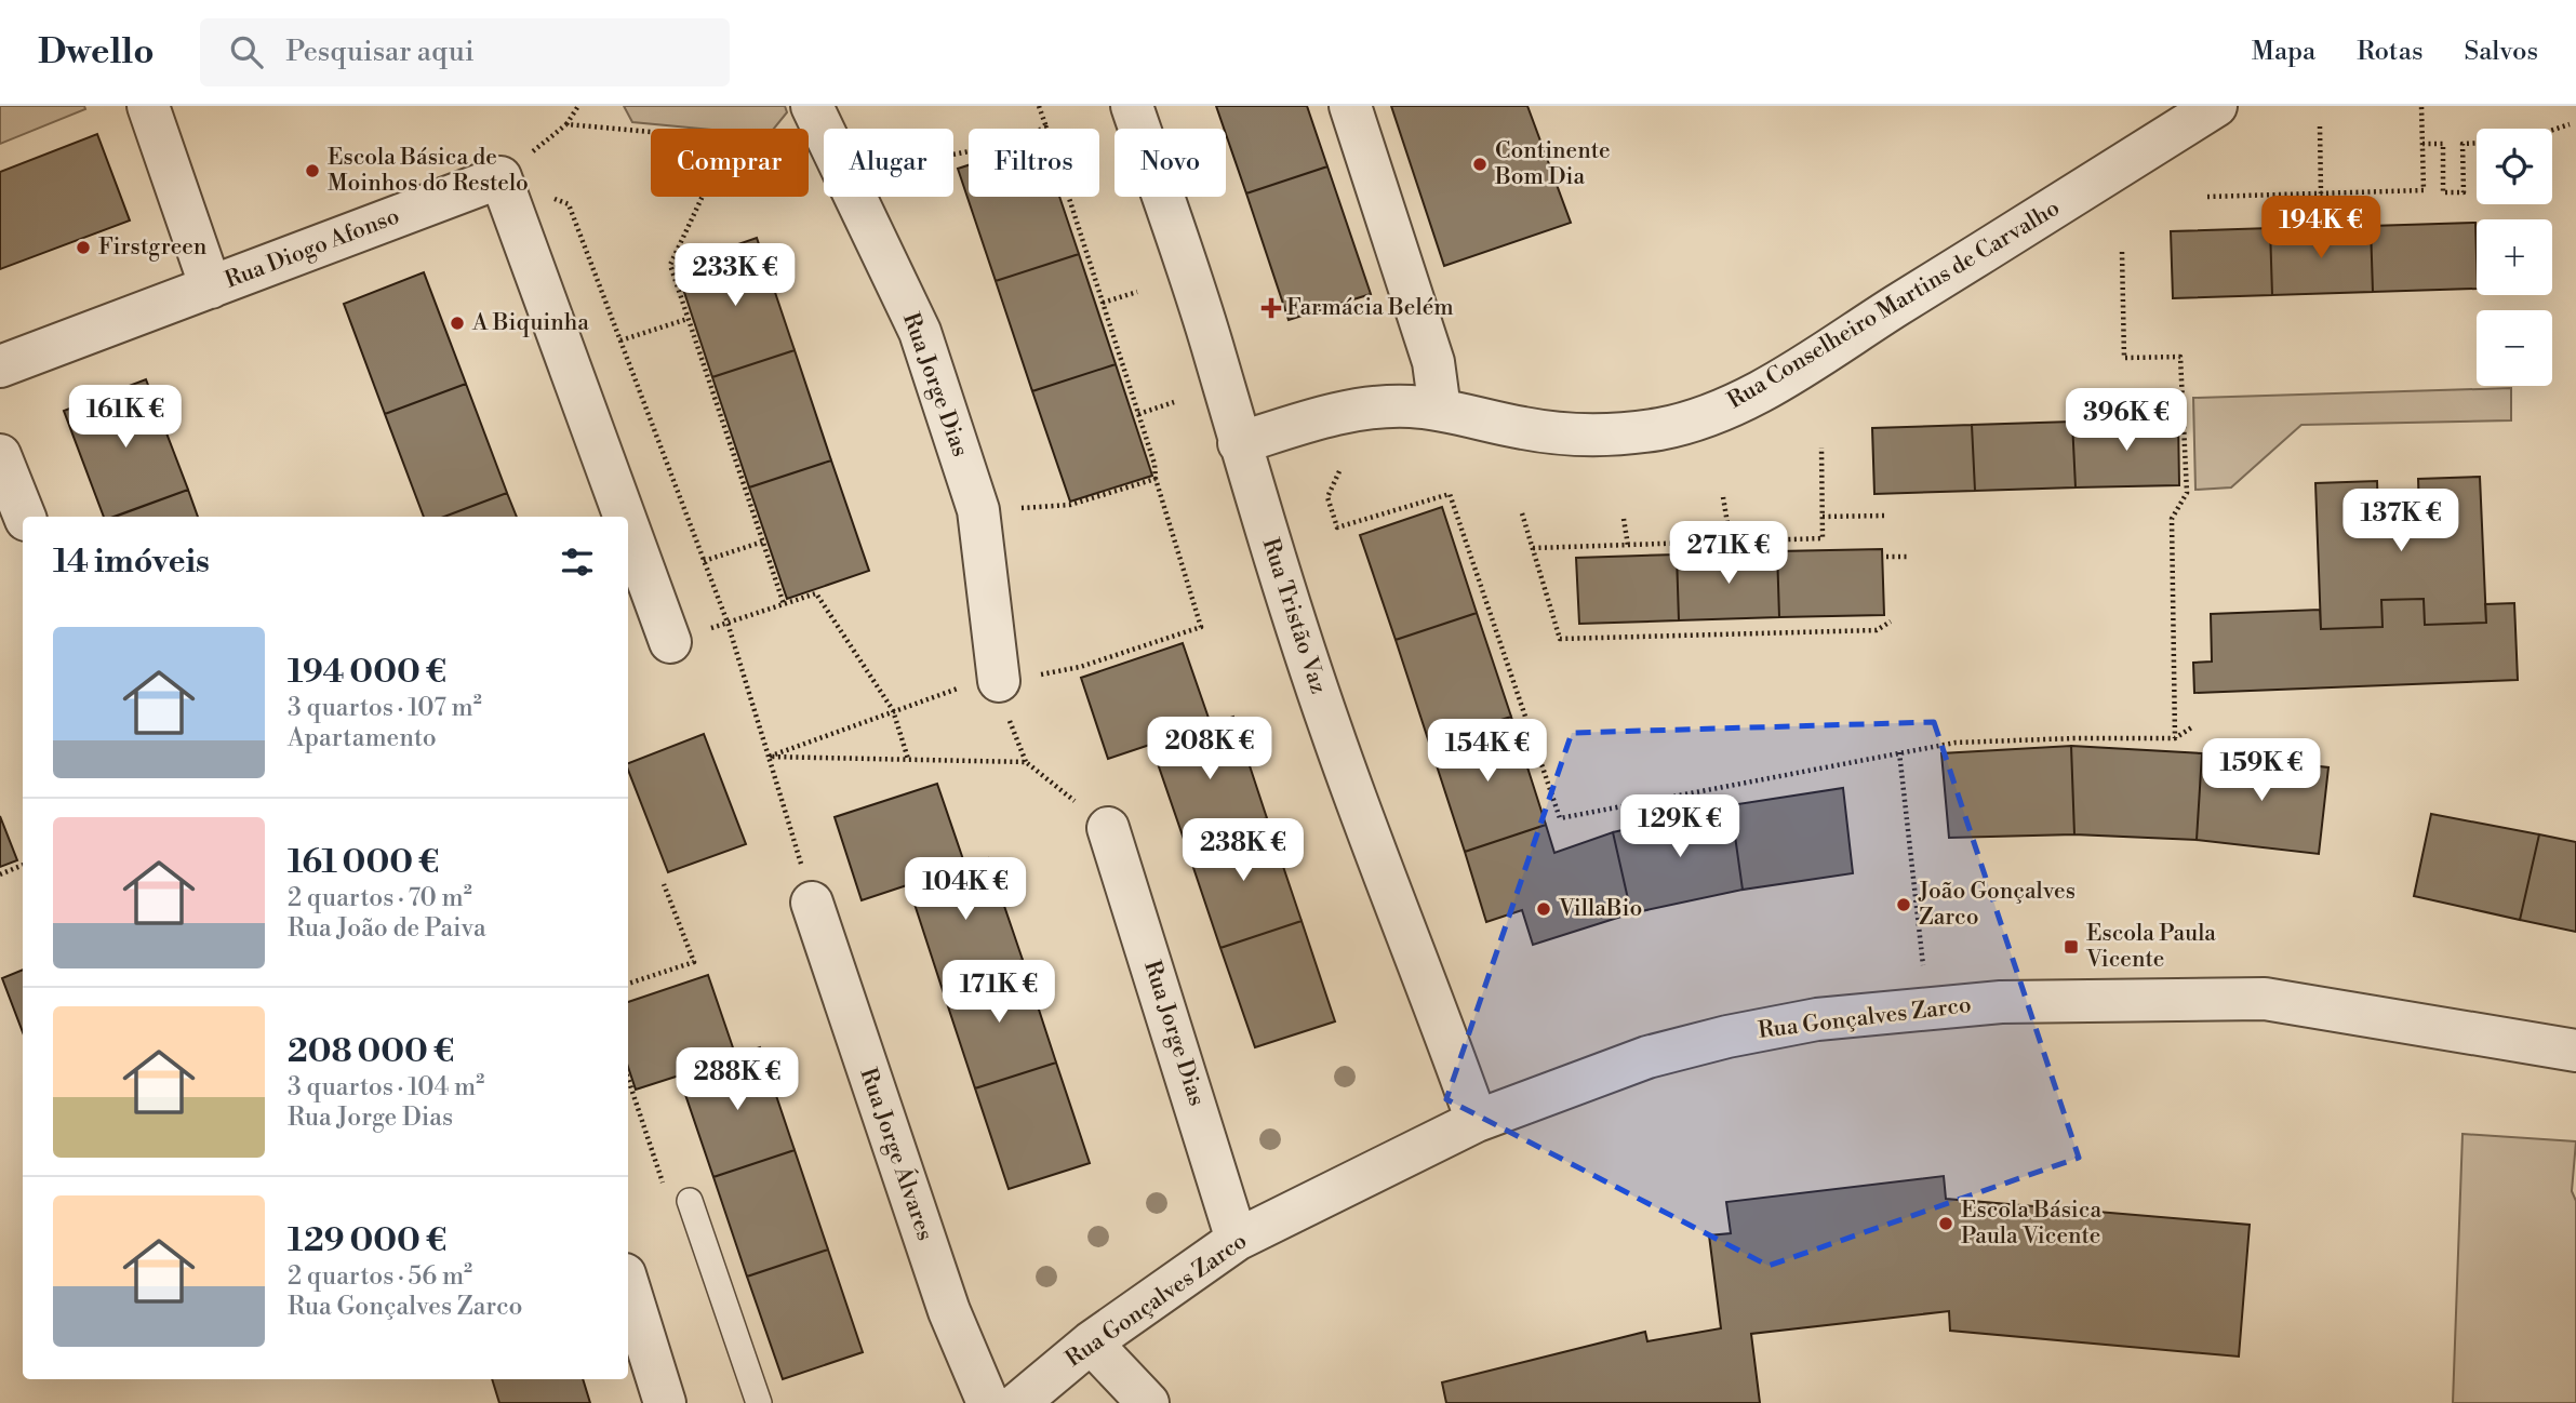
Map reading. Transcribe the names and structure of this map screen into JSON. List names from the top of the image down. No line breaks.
{"streets":{"street":["Rua Diogo Afonso","Rua Conselheiro Martins de Carvalho","Rua Jorge Dias","Rua Tristão Vaz","Rua Gonçalves Zarco","Rua Jorge Álvares"]},"crossings":[["Rua Conselheiro Martins de Carvalho","Rua Tristão Vaz"],["Rua Jorge Dias","Rua Gonçalves Zarco"],["Rua Tristão Vaz","Rua Gonçalves Zarco"]],"places":{"other":["Continente Bom Dia","Escola Básica de Moinhos do Restelo","Firstgreen","A Biquinha","João Gonçalves Zarco","VillaBio","Escola Básica Paula Vicente"],"health":["Farmácia Belém"],"transit":["Escola Paula Vicente"]},"page":{"header":"Dwello","search":"Pesquisar aqui","nav":["Mapa","Rotas","Salvos"],"map_buttons":["+","−"],"chip":["Comprar","Alugar","Filtros","Novo"],"price":["194K €","233K €","161K €","396K €","137K €","271K €","208K €","154K €","159K €","129K €","238K €","104K €","171K €","288K €"],"heading":"14 imóveis","list":[{"name":"194 000 €","note":"3 quartos · 107 m² · Apartamento"},{"name":"161 000 €","note":"2 quartos · 70 m² · Rua João de Paiva"},{"name":"208 000 €","note":"3 quartos · 104 m² · Rua Jorge Dias"},{"name":"129 000 €","note":"2 quartos · 56 m² · Rua Gonçalves Zarco"}]}}
